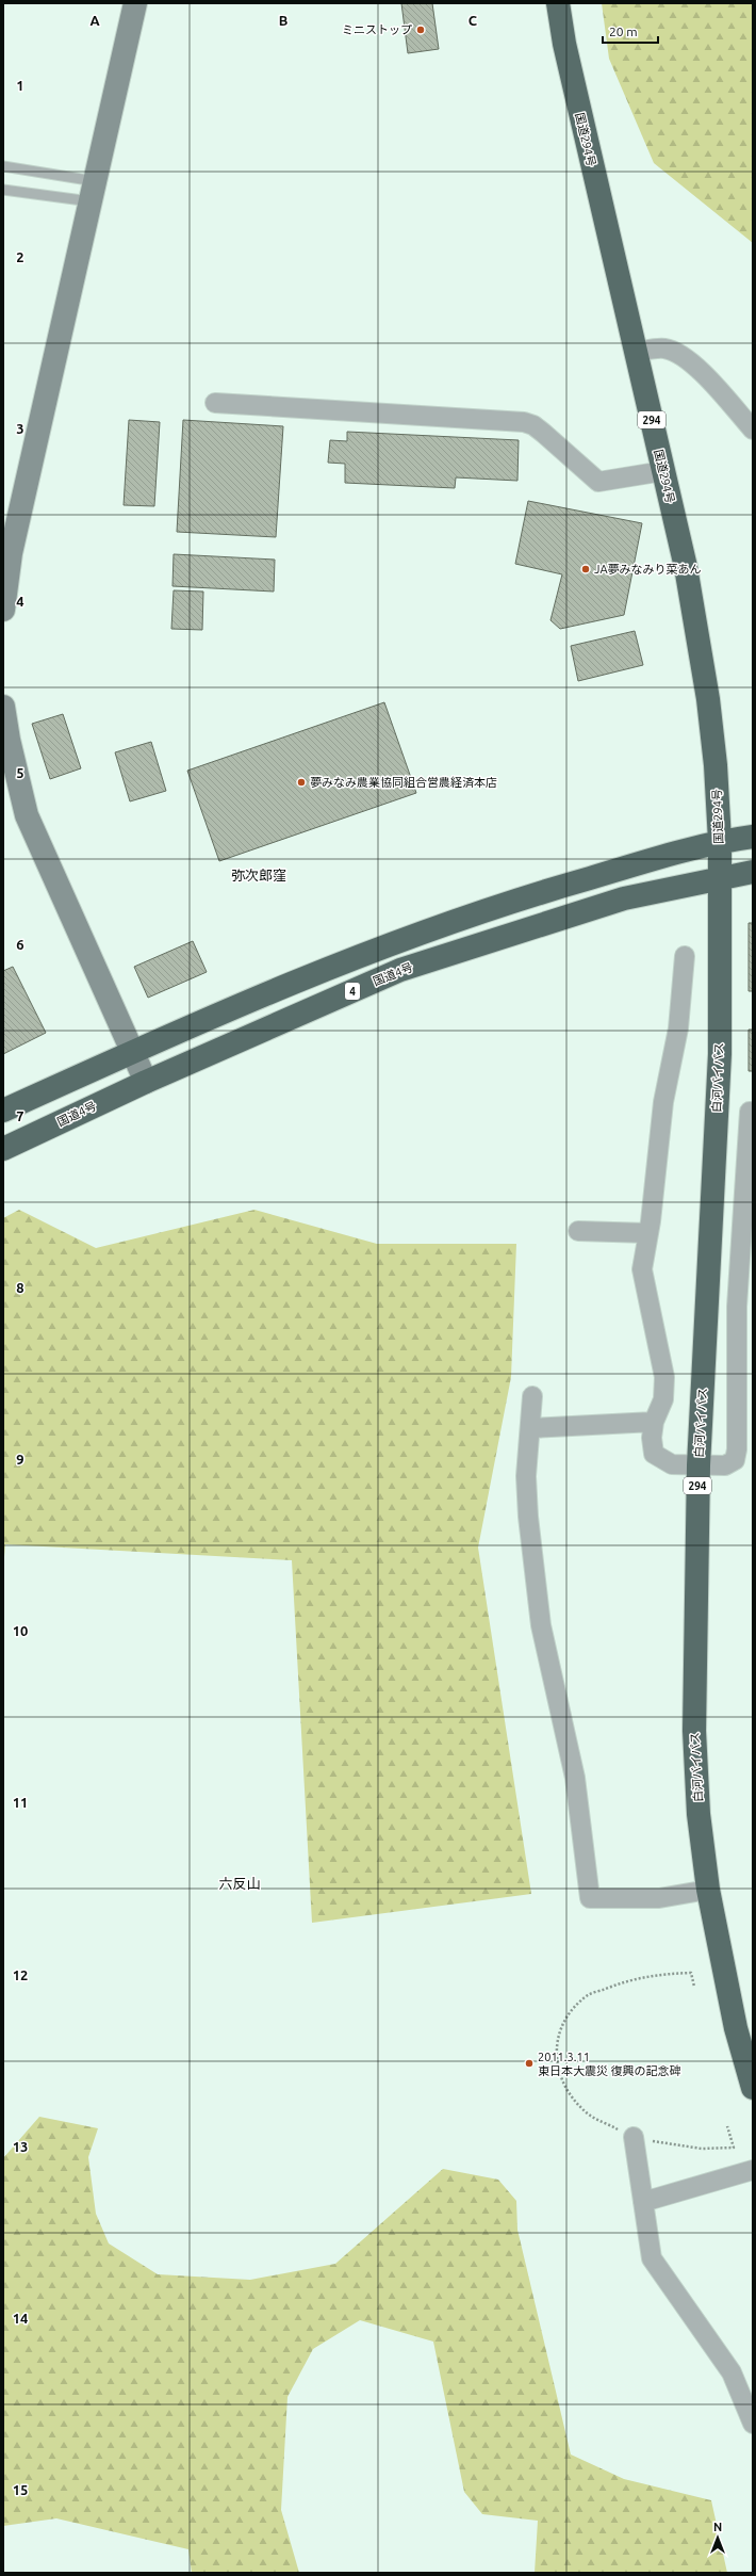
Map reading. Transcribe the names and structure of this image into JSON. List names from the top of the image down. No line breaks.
{"streets":{"highway":["国道294号","294","国道4号","4","白河バイパス"]},"crossings":[["国道294号","国道4号"],["国道294号","白河バイパス"],["国道4号","白河バイパス"]],"districts":["弥次郎窪","六反山"],"places":["ミニストップ","JA夢みなみり菜あん","夢みなみ農業協同組合営農経済本店","2011.3.11 東日本大震災 復興の記念碑"],"scale_bar":"20 m","north":"top","grid":{"columns":["A","B","C"],"rows":["1","2","3","4","5","6","7","8","9","10","11","12","13","14","15"]}}
